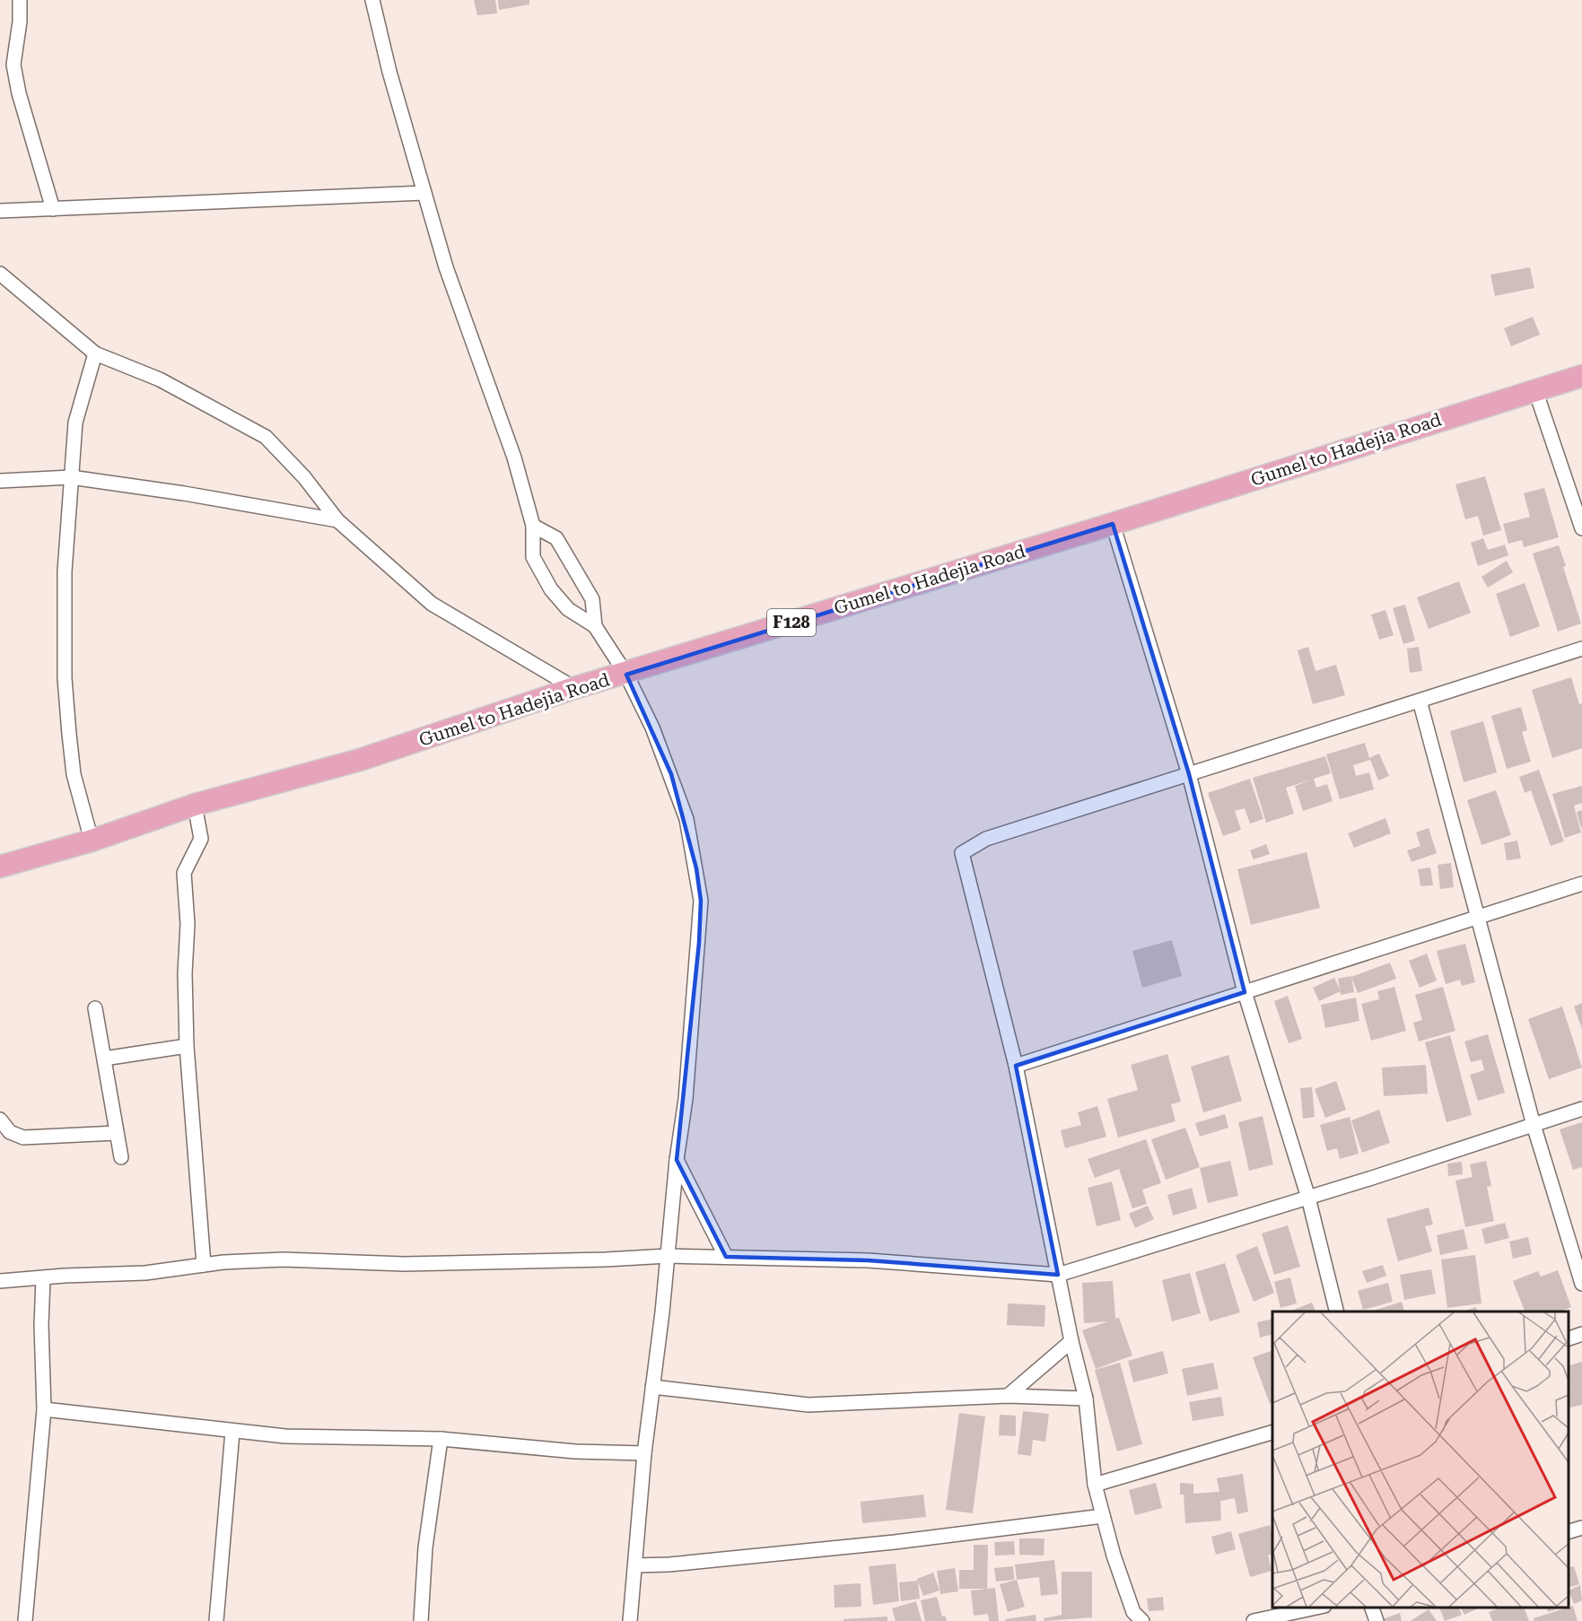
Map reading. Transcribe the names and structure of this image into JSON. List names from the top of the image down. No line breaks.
{"streets":{"main road":["Gumel to Hadejia Road","F128"]}}
